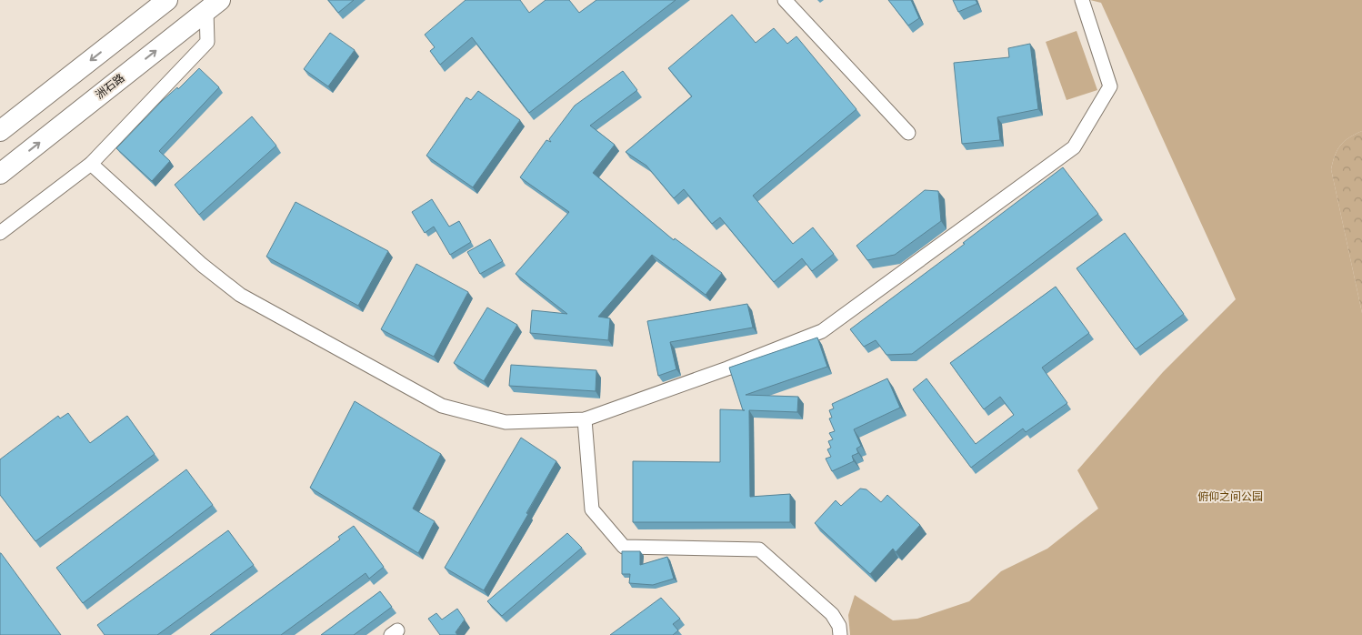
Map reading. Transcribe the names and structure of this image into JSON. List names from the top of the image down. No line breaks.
{"streets":{"main road":["洲石路"]},"parks":["俯仰之间公园"]}
